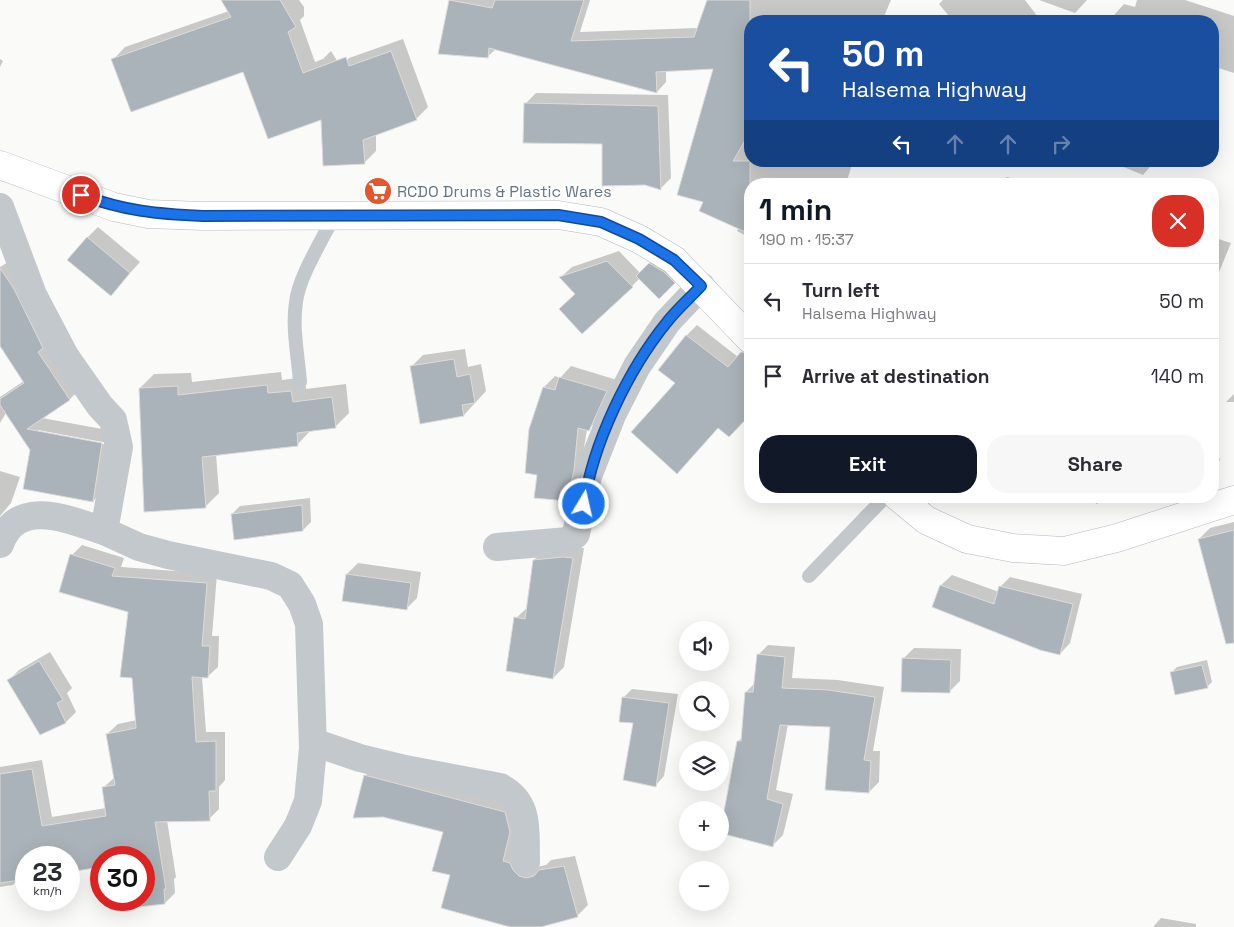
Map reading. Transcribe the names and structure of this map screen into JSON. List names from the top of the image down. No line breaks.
{"places":{"supermarket":["RCDO Drums & Plastic Wares"]},"page":{"turn":["50 m","Halsema Highway"],"heading":["1 min","190 m · 15:37"],"list":[{"name":"Turn left","note":"Halsema Highway","value":"50 m"},{"name":"Arrive at destination","value":"140 m"}],"buttons":["Exit","Share"],"map_buttons":["+","−"],"speed":"23 km/h","limit":"30"}}
